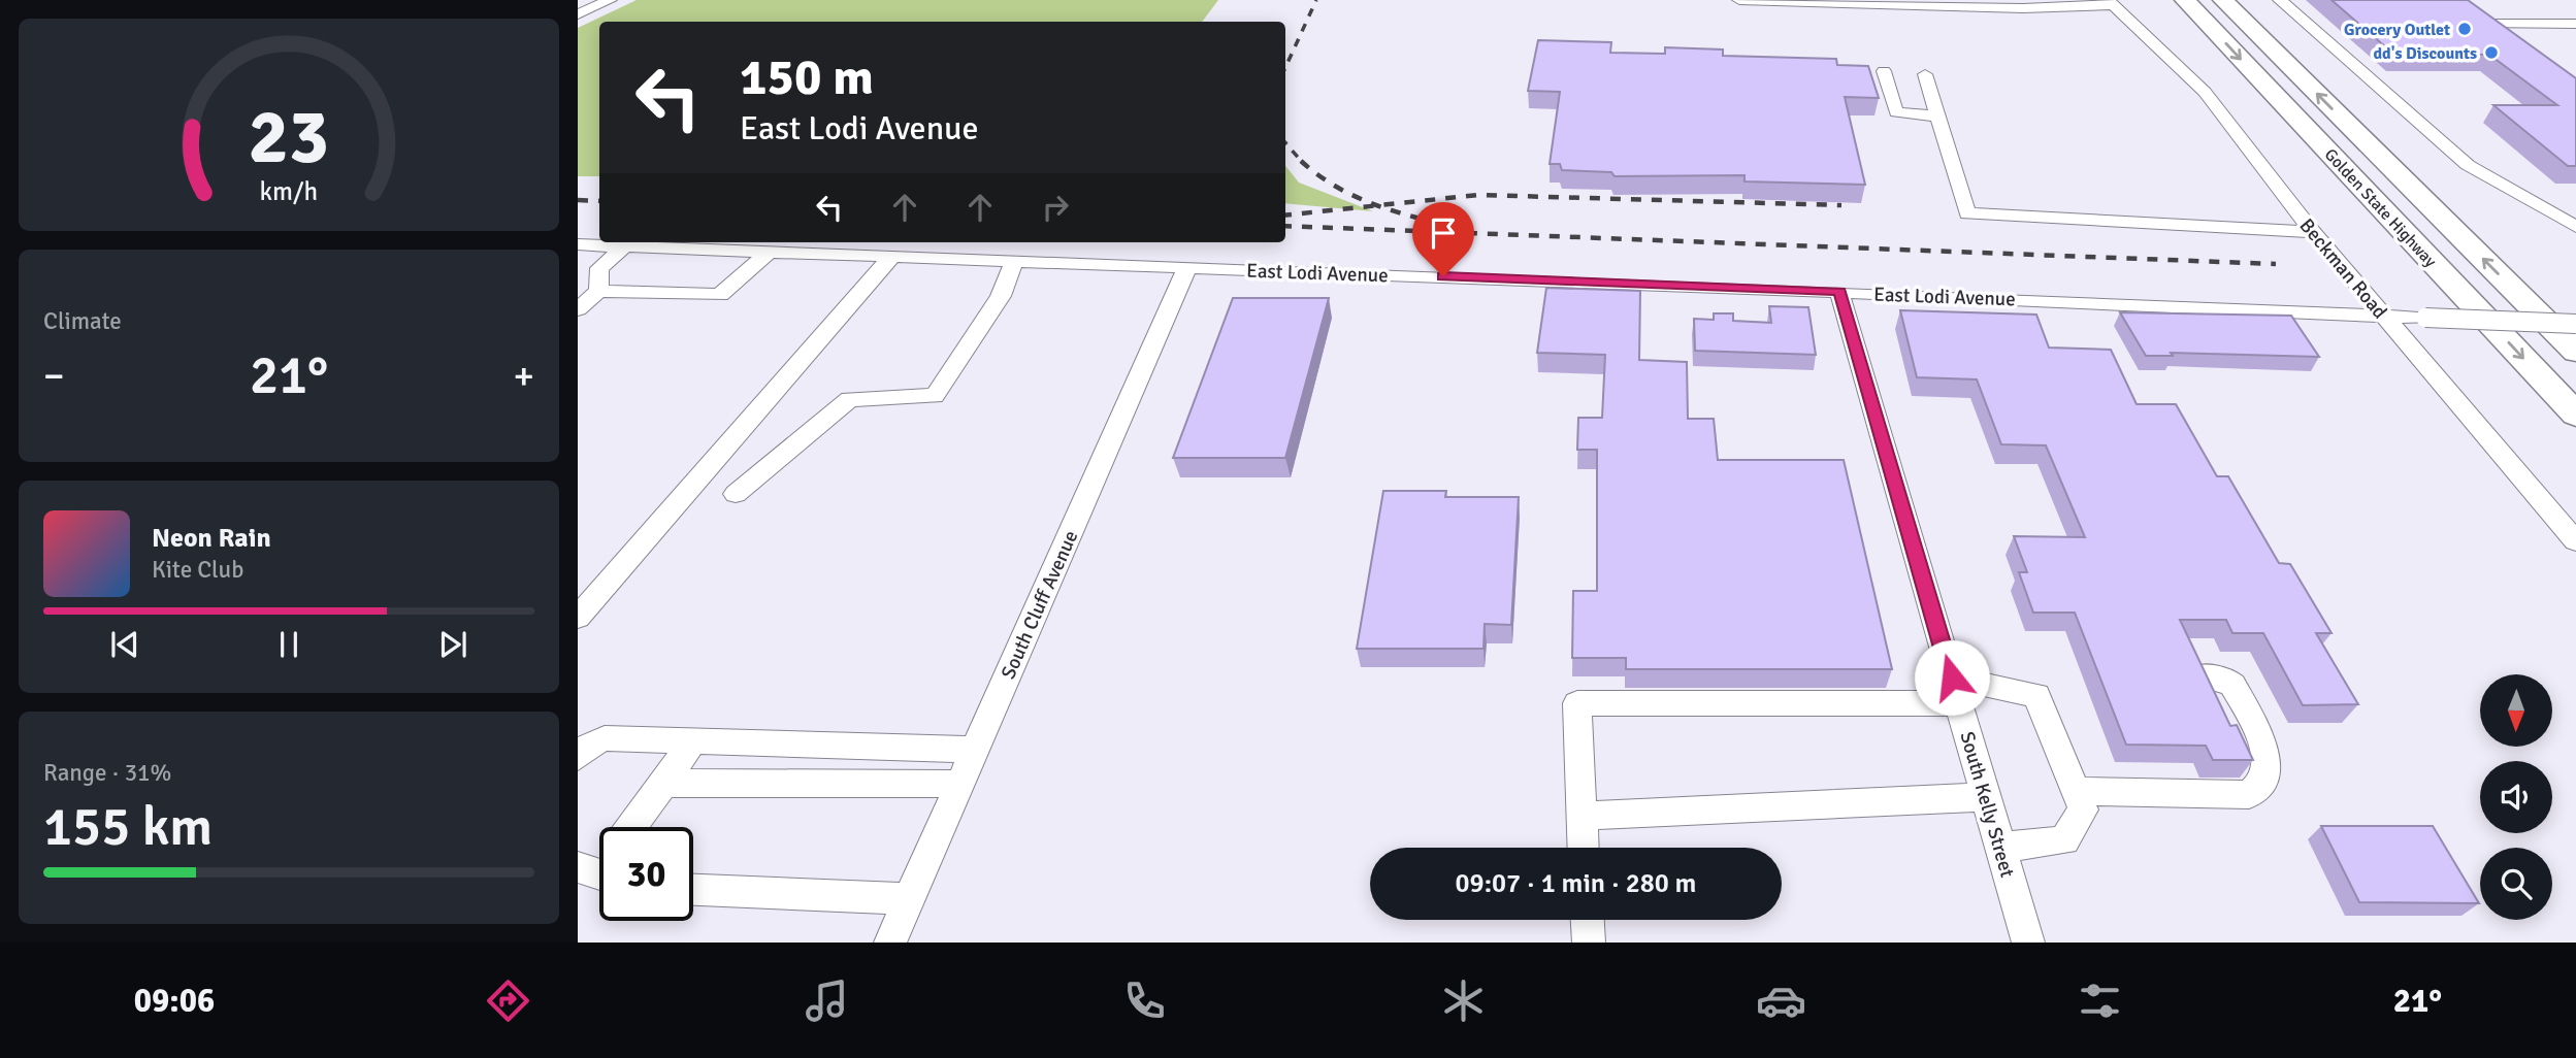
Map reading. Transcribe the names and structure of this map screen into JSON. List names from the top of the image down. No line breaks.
{"streets":{"highway":["Golden State Highway"],"street":["Beckman Road","East Lodi Avenue","South Cluff Avenue","South Kelly Street"]},"crossings":[["Beckman Road","East Lodi Avenue"],["East Lodi Avenue","South Cluff Avenue"],["East Lodi Avenue","South Kelly Street"]],"places":["Grocery Outlet","dd's Discounts"],"north":"bottom","page":{"turn":["150 m","East Lodi Avenue"],"tile":["Climate",["Range · 31%","155 km"]],"heat":["−","21°","+"],"song":["Neon Rain","Kite Club"],"limit":"30","trip":"09:07 · 1 min · 280 m","tabs":["09:06","21°"],"gauge":["23","km/h"]}}
